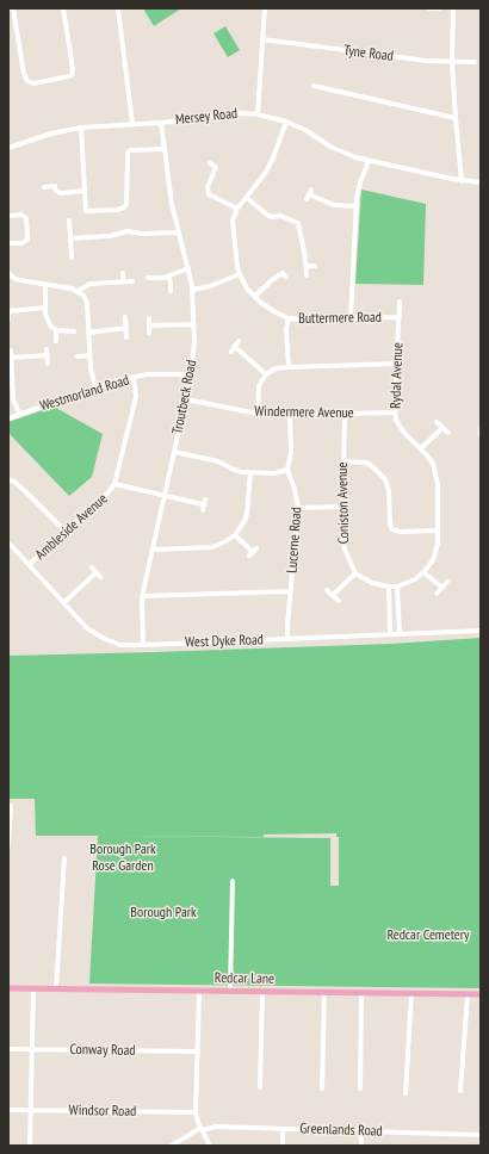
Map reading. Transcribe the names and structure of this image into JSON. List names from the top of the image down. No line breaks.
{"streets":{"main road":["Redcar Lane"],"street":["Tyne Road","Mersey Road","Buttermere Road","Rydal Avenue","Westmorland Road","Troutbeck Road","Windermere Avenue","Coniston Avenue","Ambleside Avenue","Lucerne Road","West Dyke Road","Conway Road","Windsor Road","Greenlands Road"]},"crossings":[["Mersey Road","Troutbeck Road"],["Buttermere Road","Rydal Avenue"],["Rydal Avenue","Windermere Avenue"],["Westmorland Road","Troutbeck Road"],["Westmorland Road","Ambleside Avenue"],["Troutbeck Road","Windermere Avenue"],["Troutbeck Road","West Dyke Road"],["Windermere Avenue","Coniston Avenue"],["Windermere Avenue","Lucerne Road"],["Ambleside Avenue","West Dyke Road"],["Lucerne Road","West Dyke Road"]],"parks":["Borough Park Rose Garden","Borough Park","Redcar Cemetery"]}
